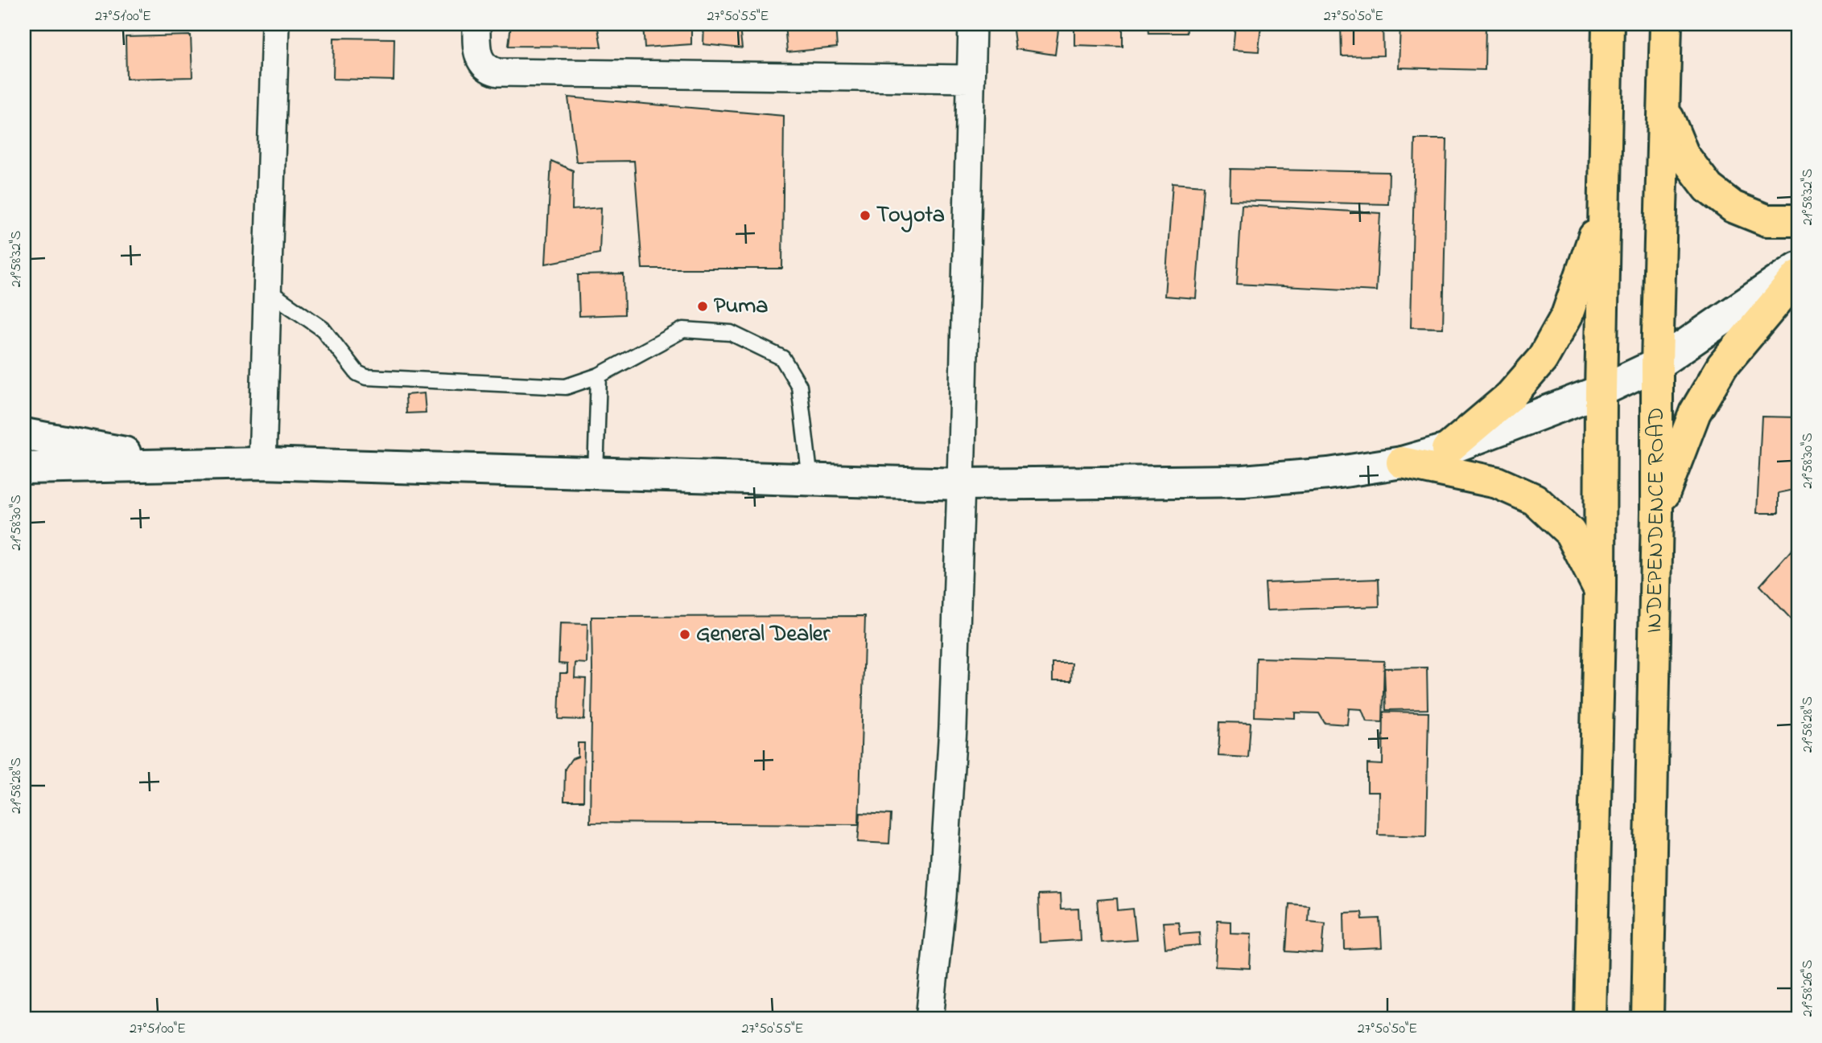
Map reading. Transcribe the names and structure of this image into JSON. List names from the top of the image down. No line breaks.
{"streets":{"main road":["INDEPENDENCE ROAD"]},"places":["Toyota","Puma","General Dealer"],"coordinates":["27°51'00\"E","27°50'55\"E","27°50'50\"E","21°58'32\"S","21°58'30\"S","21°58'28\"S","21°58'26\"S"]}
